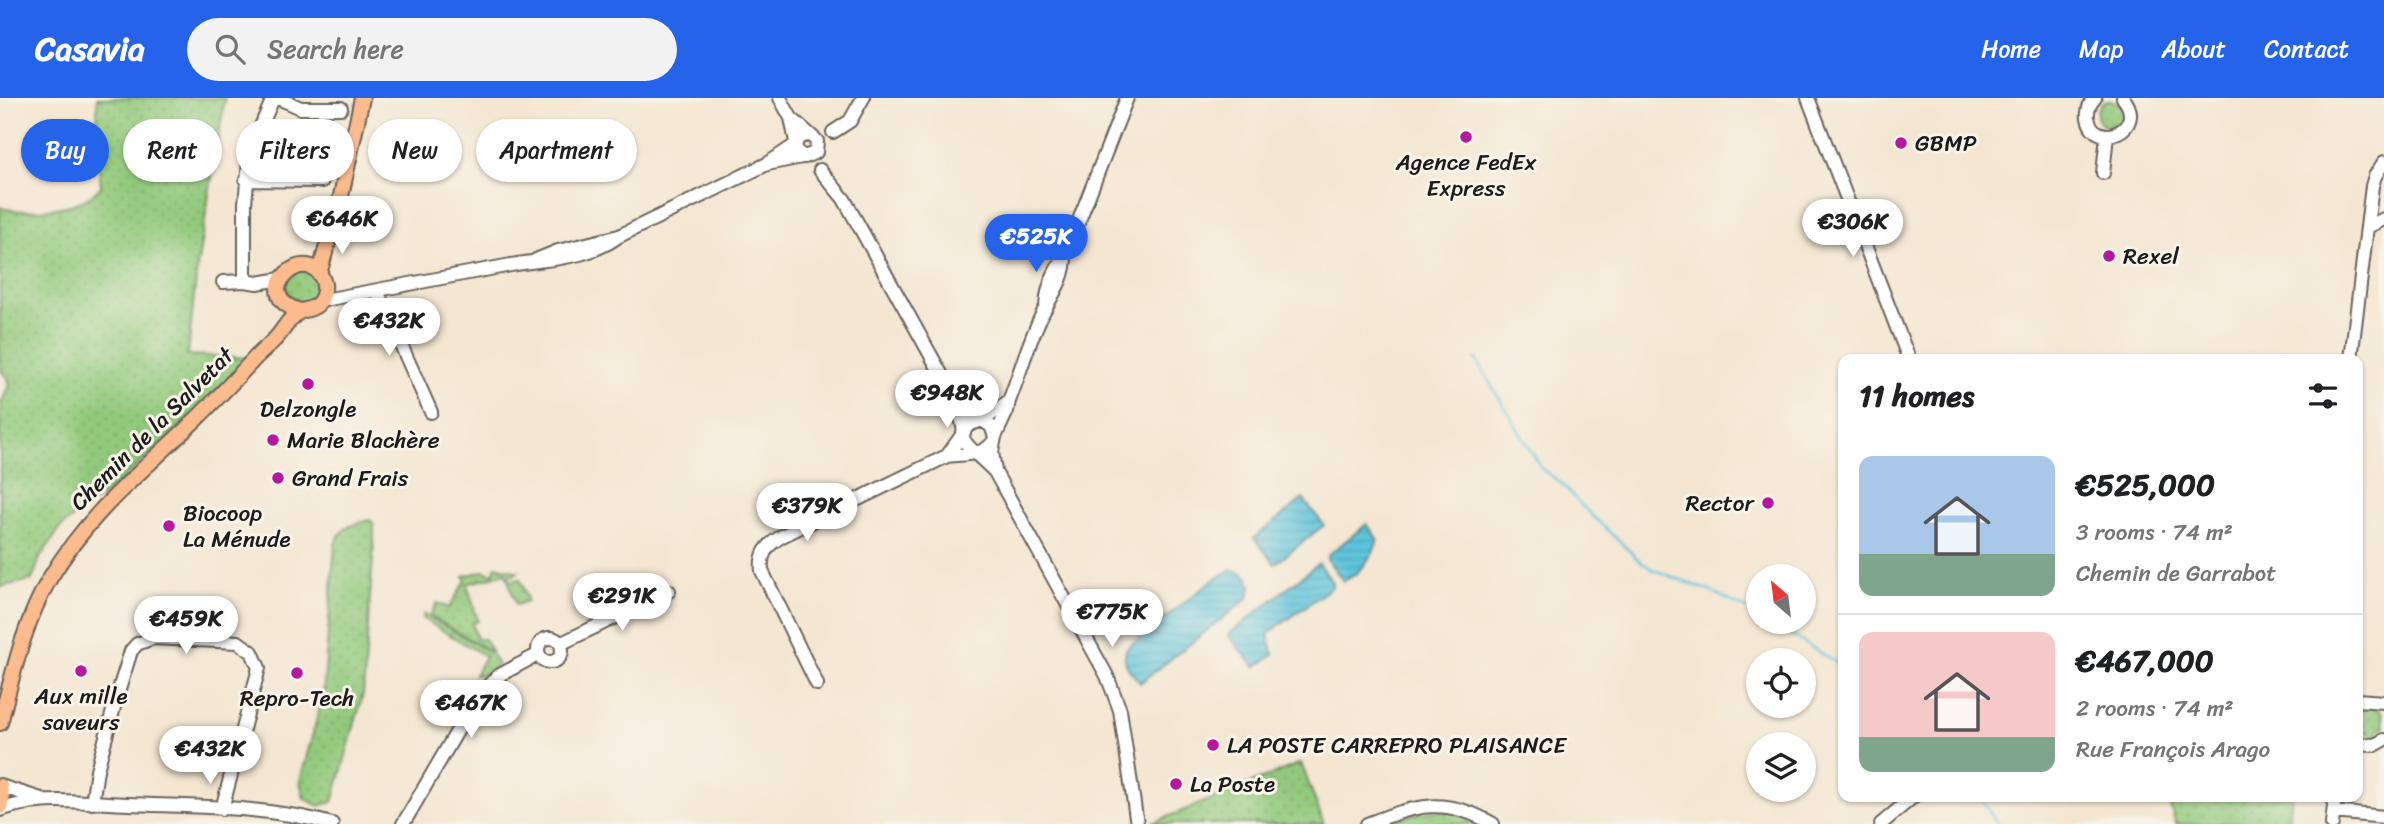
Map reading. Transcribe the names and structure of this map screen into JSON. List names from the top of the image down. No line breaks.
{"streets":{"main road":["Chemin de la Salvetat"]},"places":["Agence FedEx Express","GBMP","Rexel","Delzongle","Marie Blachère","Grand Frais","Rector","Biocoop La Ménude","Aux mille saveurs","Repro-Tech","LA POSTE CARREPRO PLAISANCE","La Poste"],"north":"top left","page":{"header":"Casavia","search":"Search here","nav":["Home","Map","About","Contact"],"chip":["Buy","Rent","Filters","New","Apartment"],"price":["€646K","€306K","€525K","€432K","€948K","€379K","€291K","€775K","€459K","€467K","€432K"],"heading":"11 homes","list":[{"name":"€525,000","note":"3 rooms · 74 m² · Chemin de Garrabot"},{"name":"€467,000","note":"2 rooms · 74 m² · Rue François Arago"}]}}
